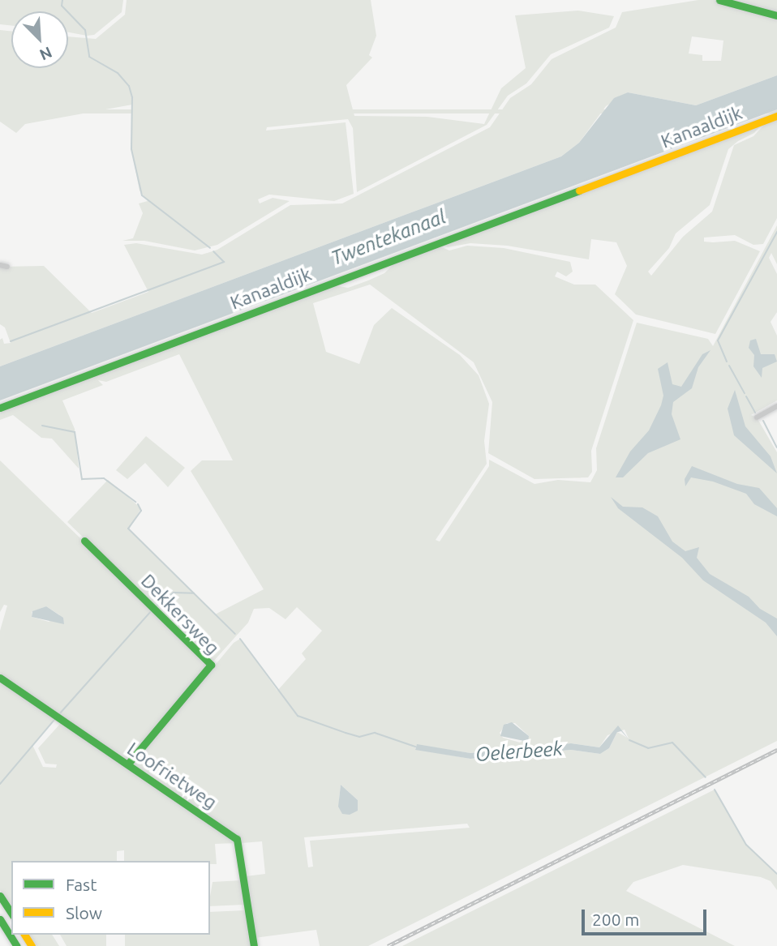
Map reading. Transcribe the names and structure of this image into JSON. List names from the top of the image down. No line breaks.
{"streets":{"main road":["Kanaaldijk","Dekkersweg","Loofrietweg"]},"crossings":[["Dekkersweg","Loofrietweg"]],"water":["Twentekanaal","Oelerbeek"],"legend":["Fast","Slow"],"scale_bar":"200 m","north":"bottom right"}
